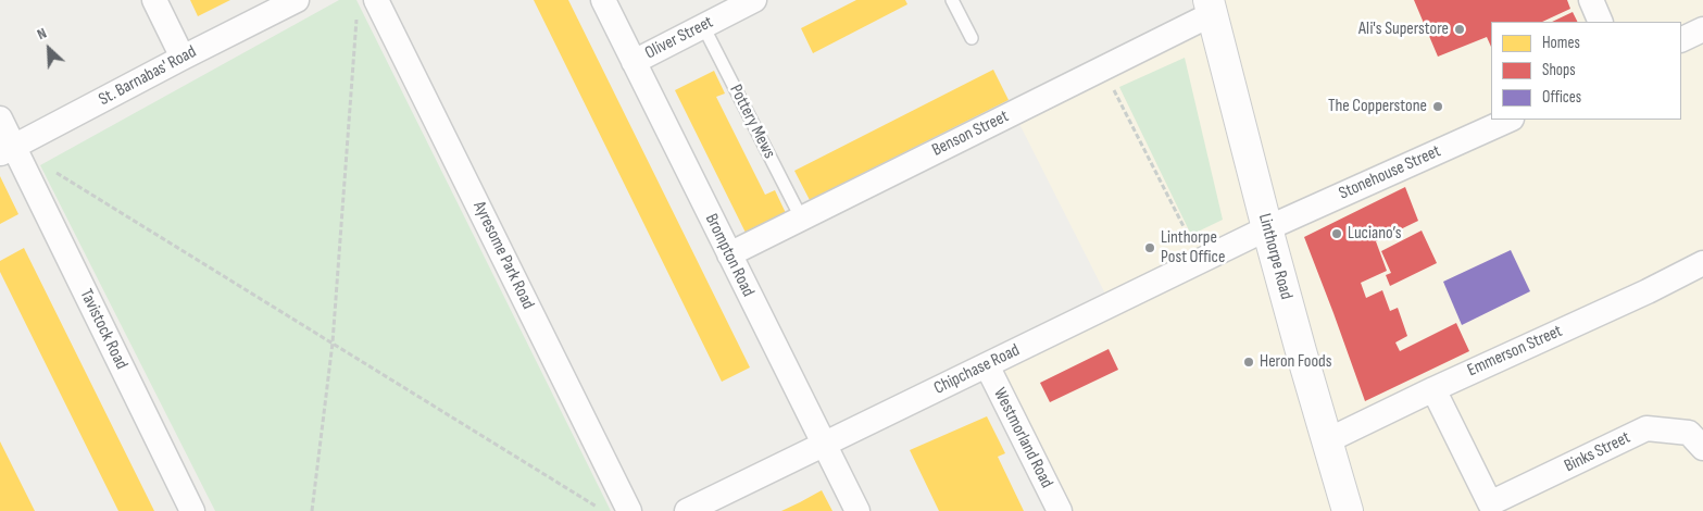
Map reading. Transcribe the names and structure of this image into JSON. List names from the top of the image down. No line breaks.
{"streets":{"street":["Oliver Street","St. Barnabas' Road","Benson Street","Stonehouse Street","Ayresome Park Road","Brompton Road","Linthorpe Road","Tavistock Road","Emmerson Street","Chipchase Road","Westmorland Road","Binks Street"],"lane":["Pottery Mews"]},"crossings":[["Oliver Street","Pottery Mews"],["Oliver Street","Brompton Road"],["St. Barnabas' Road","Tavistock Road"],["Pottery Mews","Benson Street"],["Benson Street","Brompton Road"],["Benson Street","Linthorpe Road"],["Stonehouse Street","Linthorpe Road"],["Stonehouse Street","Chipchase Road"],["Brompton Road","Chipchase Road"],["Linthorpe Road","Emmerson Street"],["Linthorpe Road","Chipchase Road"],["Emmerson Street","Binks Street"],["Chipchase Road","Westmorland Road"]],"places":["Ali's Superstore","The Copperstone","Luciano’s","Linthorpe Post Office","Heron Foods"],"legend":["Homes","Shops","Offices"],"north":"top left"}
